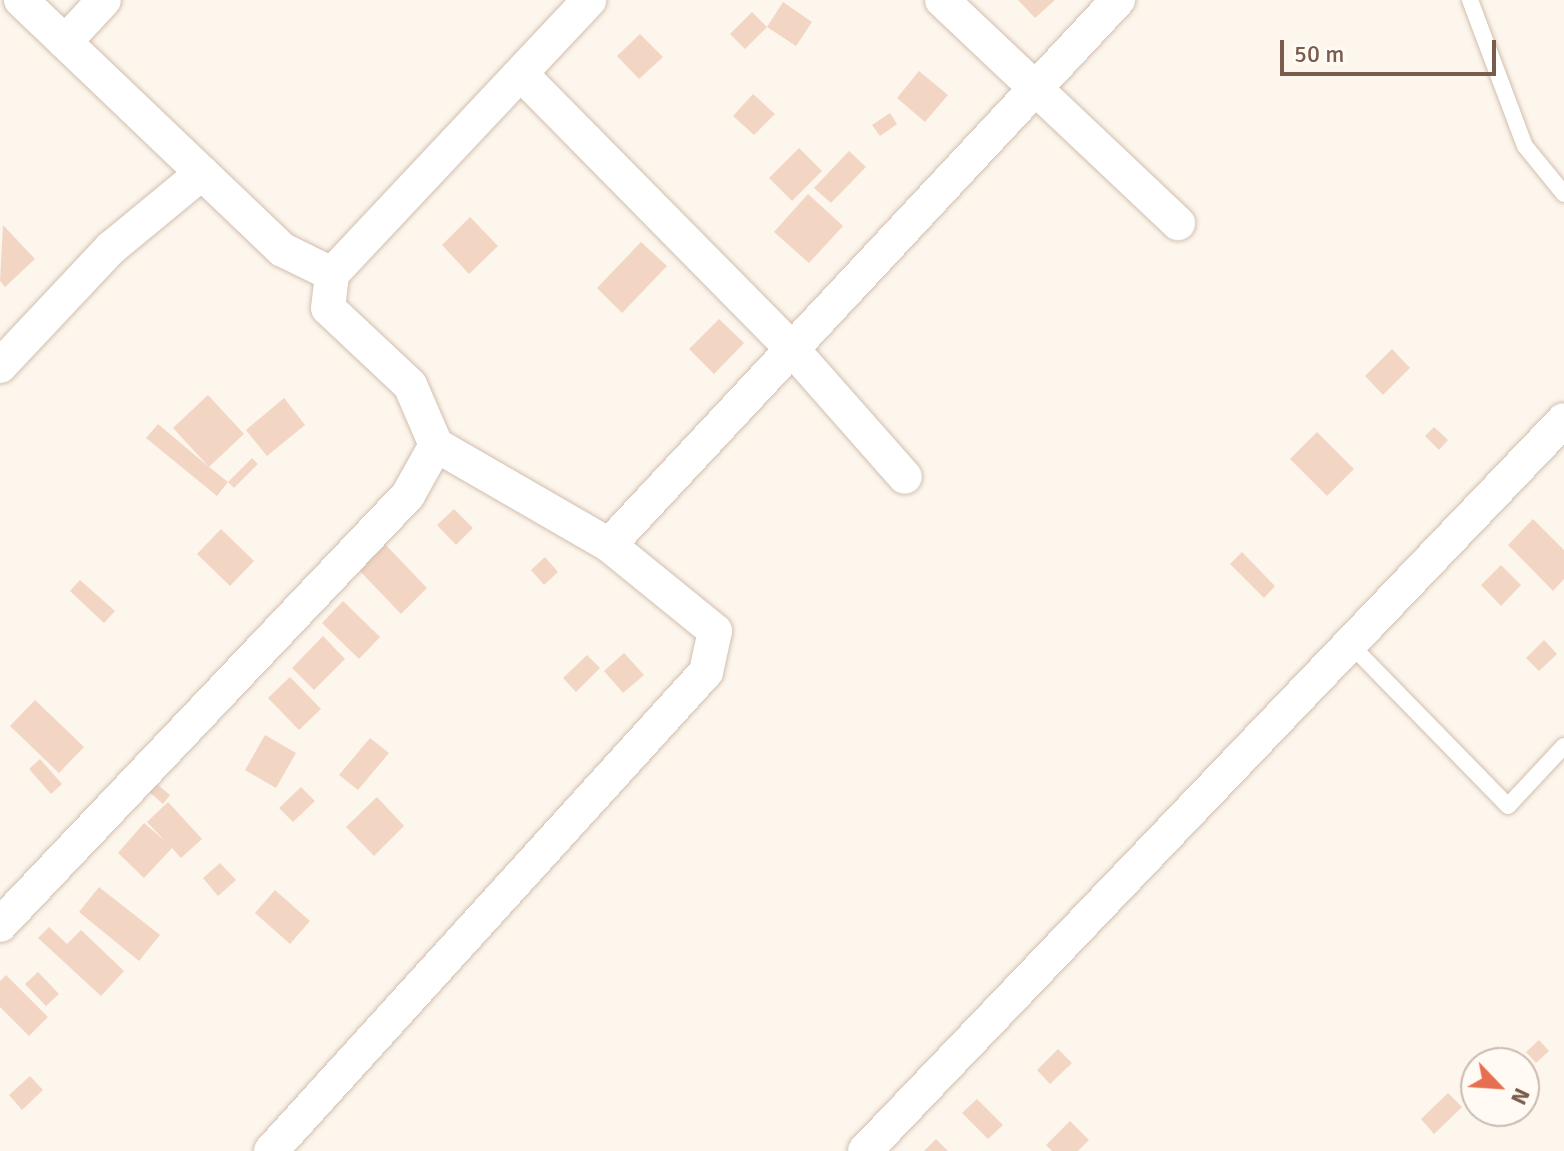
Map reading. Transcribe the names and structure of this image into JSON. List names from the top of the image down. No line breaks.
{"scale_bar":"50 m","north":"bottom right"}
